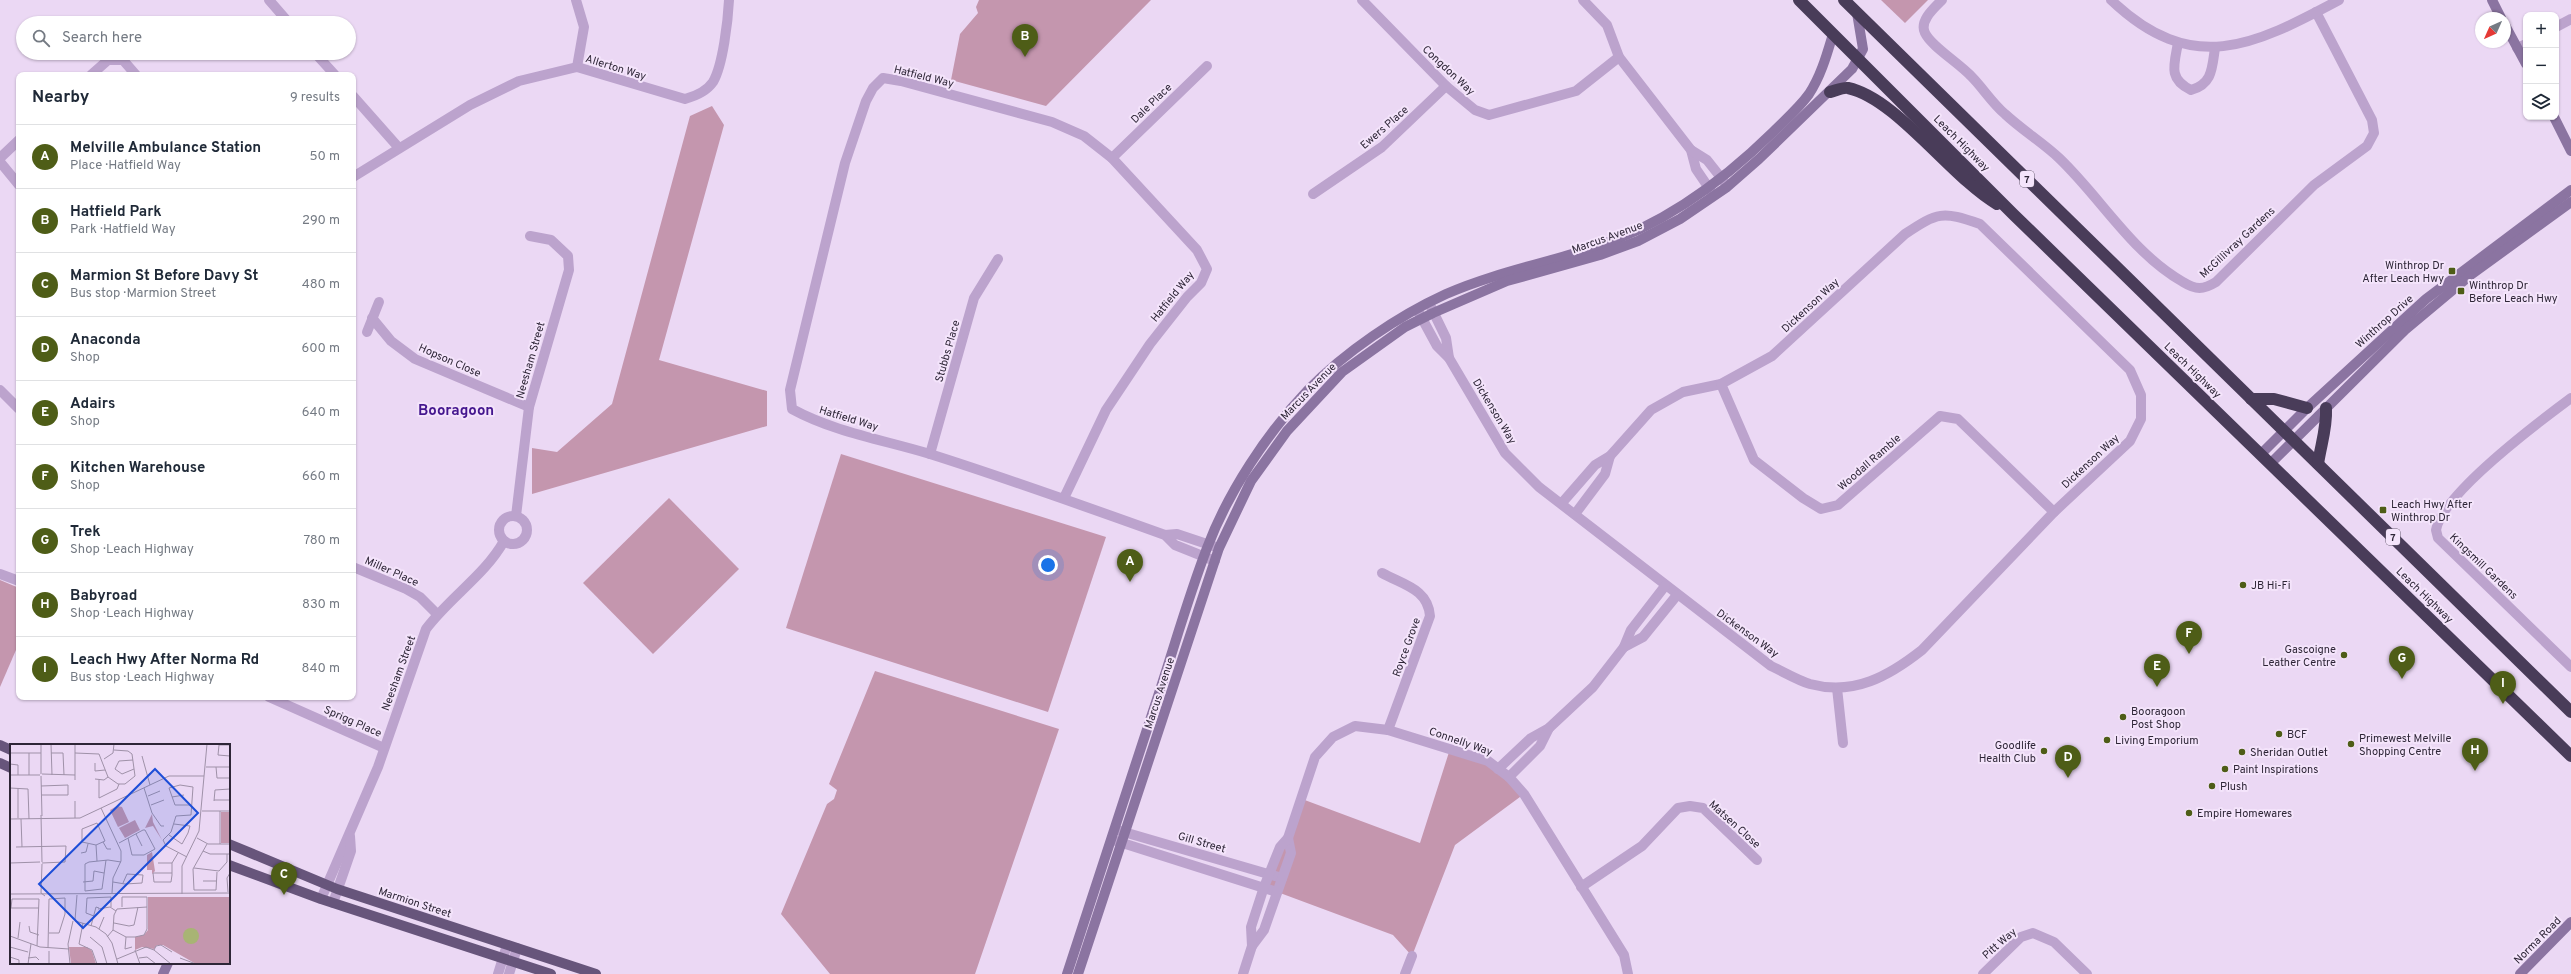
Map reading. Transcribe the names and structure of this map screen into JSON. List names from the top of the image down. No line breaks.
{"streets":{"highway":["Leach Highway","7"],"main road":["Marmion Street"],"street":["Allerton Way","Congdon Way","Hatfield Way","Dale Place","Ewers Place","Marcus Avenue","McGillivray Gardens","Dickenson Way","Winthrop Drive","Stubbs Place","Hopson Close","Neesham Street","Woodall Ramble","Kingsmill Gardens","Miller Place","Royce Grove","Sprigg Place","Connelly Way","Matsen Close","Gill Street","Norma Road","Pitt Way"]},"crossings":[["Congdon Way","Ewers Place"],["Hatfield Way","Dale Place"],["Hatfield Way","Marcus Avenue"],["Hatfield Way","Stubbs Place"],["Leach Highway","Marcus Avenue"],["Leach Highway","Winthrop Drive"],["Marcus Avenue","Dickenson Way"],["Marcus Avenue","Gill Street"],["Dickenson Way","Woodall Ramble"],["Hopson Close","Neesham Street"],["Neesham Street","Miller Place"],["Neesham Street","Sprigg Place"],["Neesham Street","Marmion Street"],["Royce Grove","Connelly Way"],["Connelly Way","Matsen Close"],["Connelly Way","Gill Street"]],"districts":["Booragoon"],"places":{"transit":["Winthrop Dr After Leach Hwy","Winthrop Dr Before Leach Hwy","Leach Hwy After Winthrop Dr"],"other":["JB Hi-Fi","Gascoigne Leather Centre","Booragoon Post Shop","BCF","Living Emporium","Primewest Melville Shopping Centre","Goodlife Health Club","Sheridan Outlet","Paint Inspirations","Plush","Empire Homewares"]},"north":"bottom left","page":{"map_buttons":["+","−"],"search":"Search here","pins":["B","A","F","G","E","I","H","D","C"],"heading":["Nearby","9 results"],"list":[{"mark":"A","name":"Melville Ambulance Station","note":"Place · Hatfield Way","value":"50 m"},{"mark":"B","name":"Hatfield Park","note":"Park · Hatfield Way","value":"290 m"},{"mark":"C","name":"Marmion St Before Davy St","note":"Bus stop · Marmion Street","value":"480 m"},{"mark":"D","name":"Anaconda","note":"Shop","value":"600 m"},{"mark":"E","name":"Adairs","note":"Shop","value":"640 m"},{"mark":"F","name":"Kitchen Warehouse","note":"Shop","value":"660 m"},{"mark":"G","name":"Trek","note":"Shop · Leach Highway","value":"780 m"},{"mark":"H","name":"Babyroad","note":"Shop · Leach Highway","value":"830 m"},{"mark":"I","name":"Leach Hwy After Norma Rd","note":"Bus stop · Leach Highway","value":"840 m"}]}}
